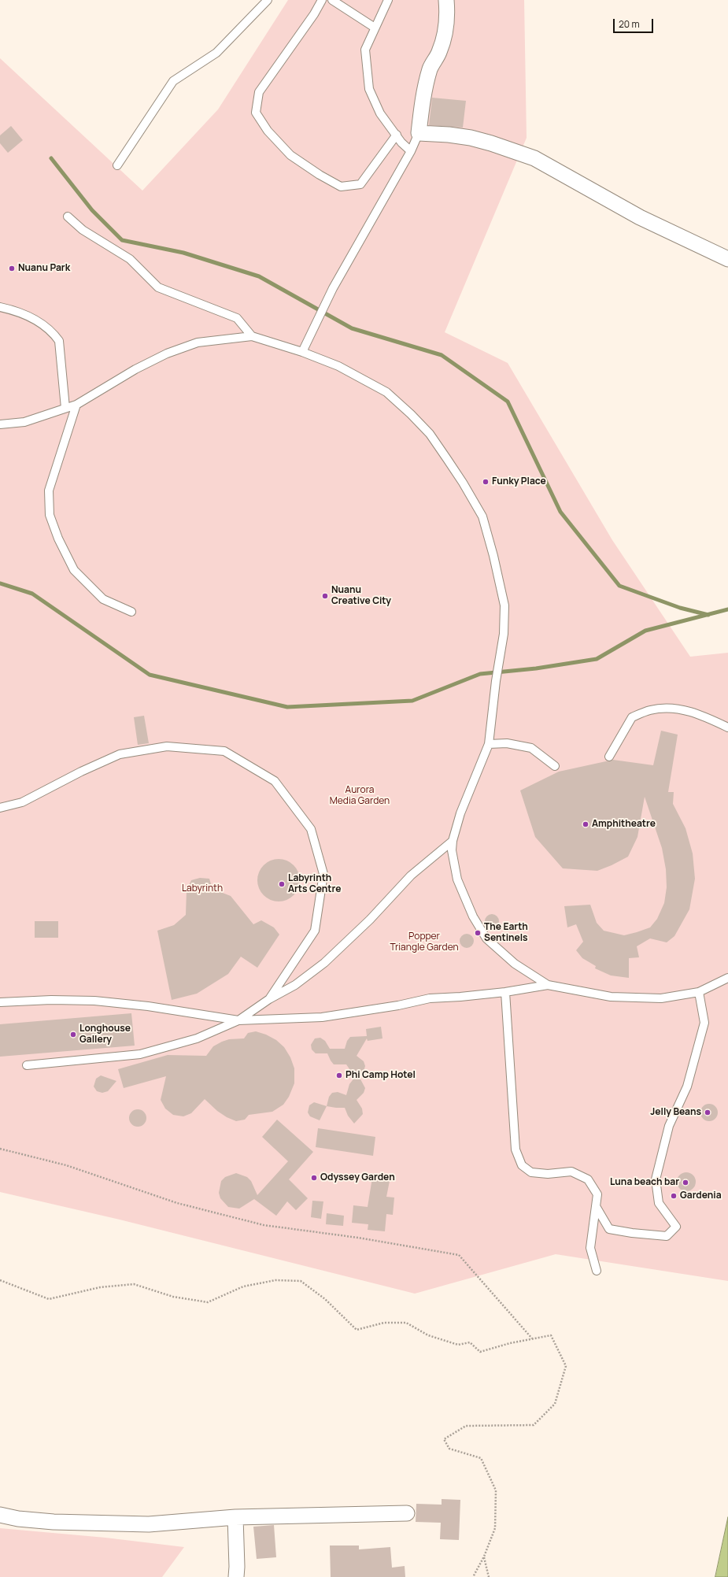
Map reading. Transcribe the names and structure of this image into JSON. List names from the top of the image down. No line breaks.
{"parks":["Aurora Media Garden","Labyrinth","Popper Triangle Garden"],"places":["Nuanu Park","Funky Place","Nuanu Creative City","Amphitheatre","Labyrinth Arts Centre","The Earth Sentinels","Longhouse Gallery","Phi Camp Hotel","Jelly Beans","Odyssey Garden","Luna beach bar","Gardenia"],"scale_bar":"20 m"}
